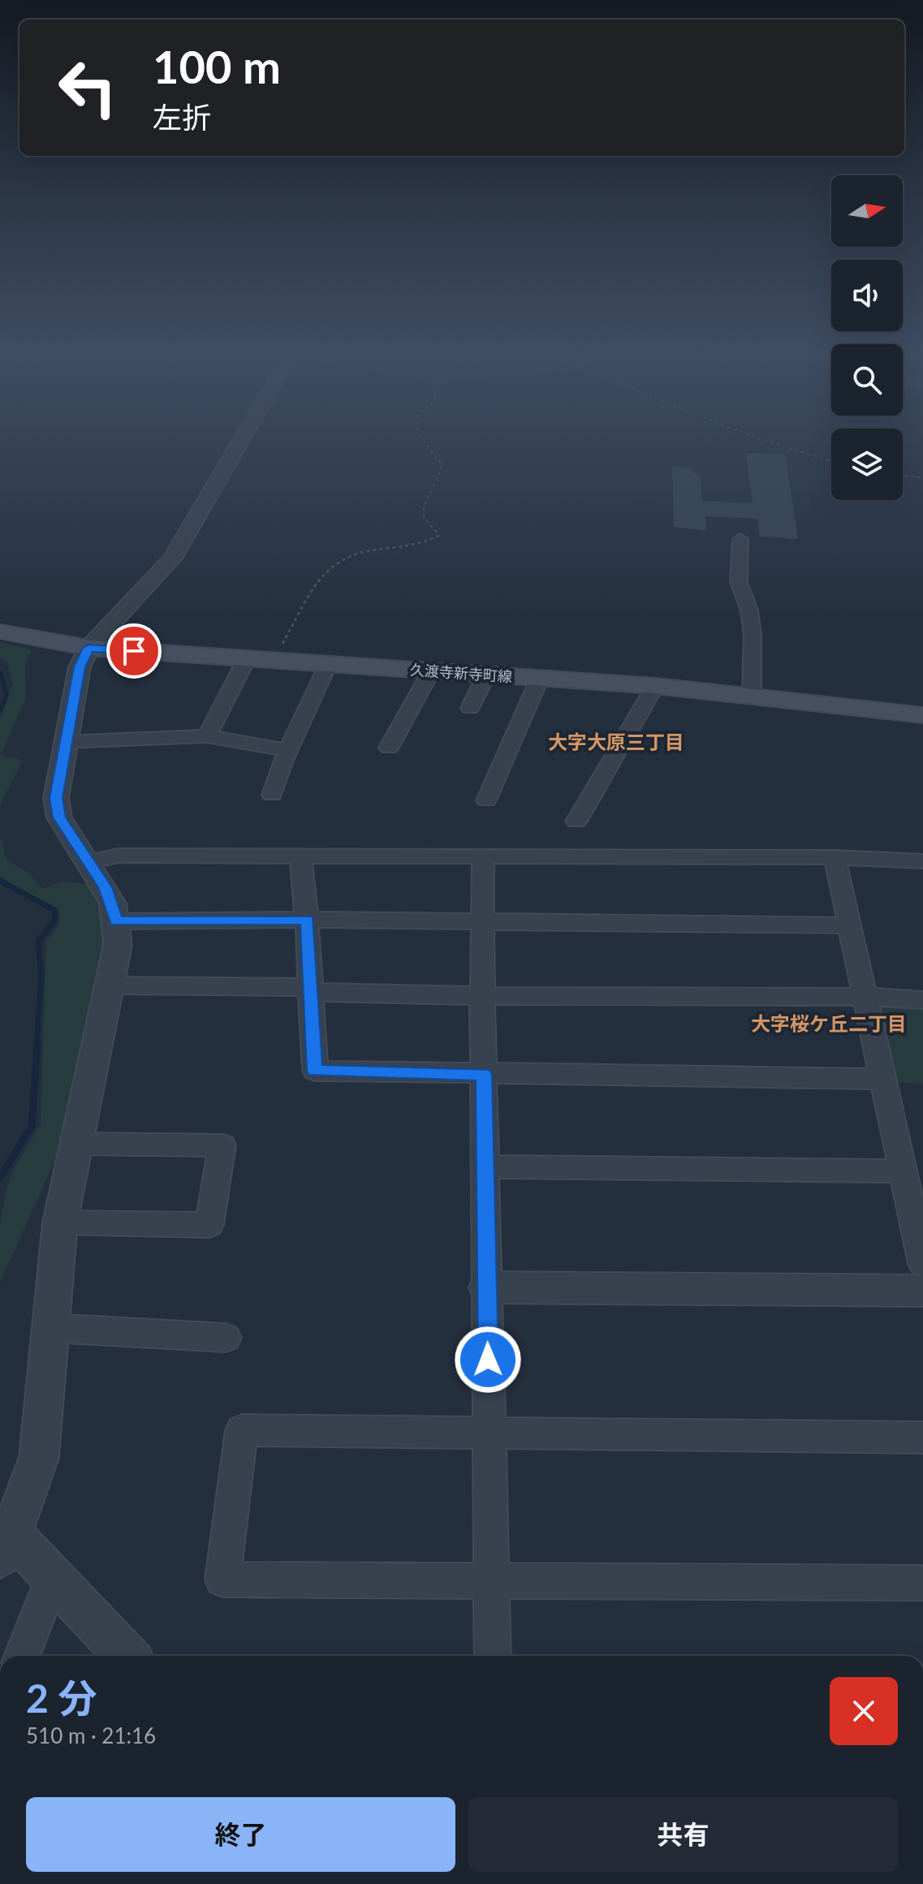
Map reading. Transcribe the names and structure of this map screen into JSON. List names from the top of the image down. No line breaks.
{"streets":{"main road":["久渡寺新寺町線"]},"districts":["大字大原三丁目","大字桜ケ丘二丁目"],"north":"right","page":{"turn":["100 m","左折"],"heading":["2 分","510 m · 21:16"],"buttons":["終了","共有"]}}
